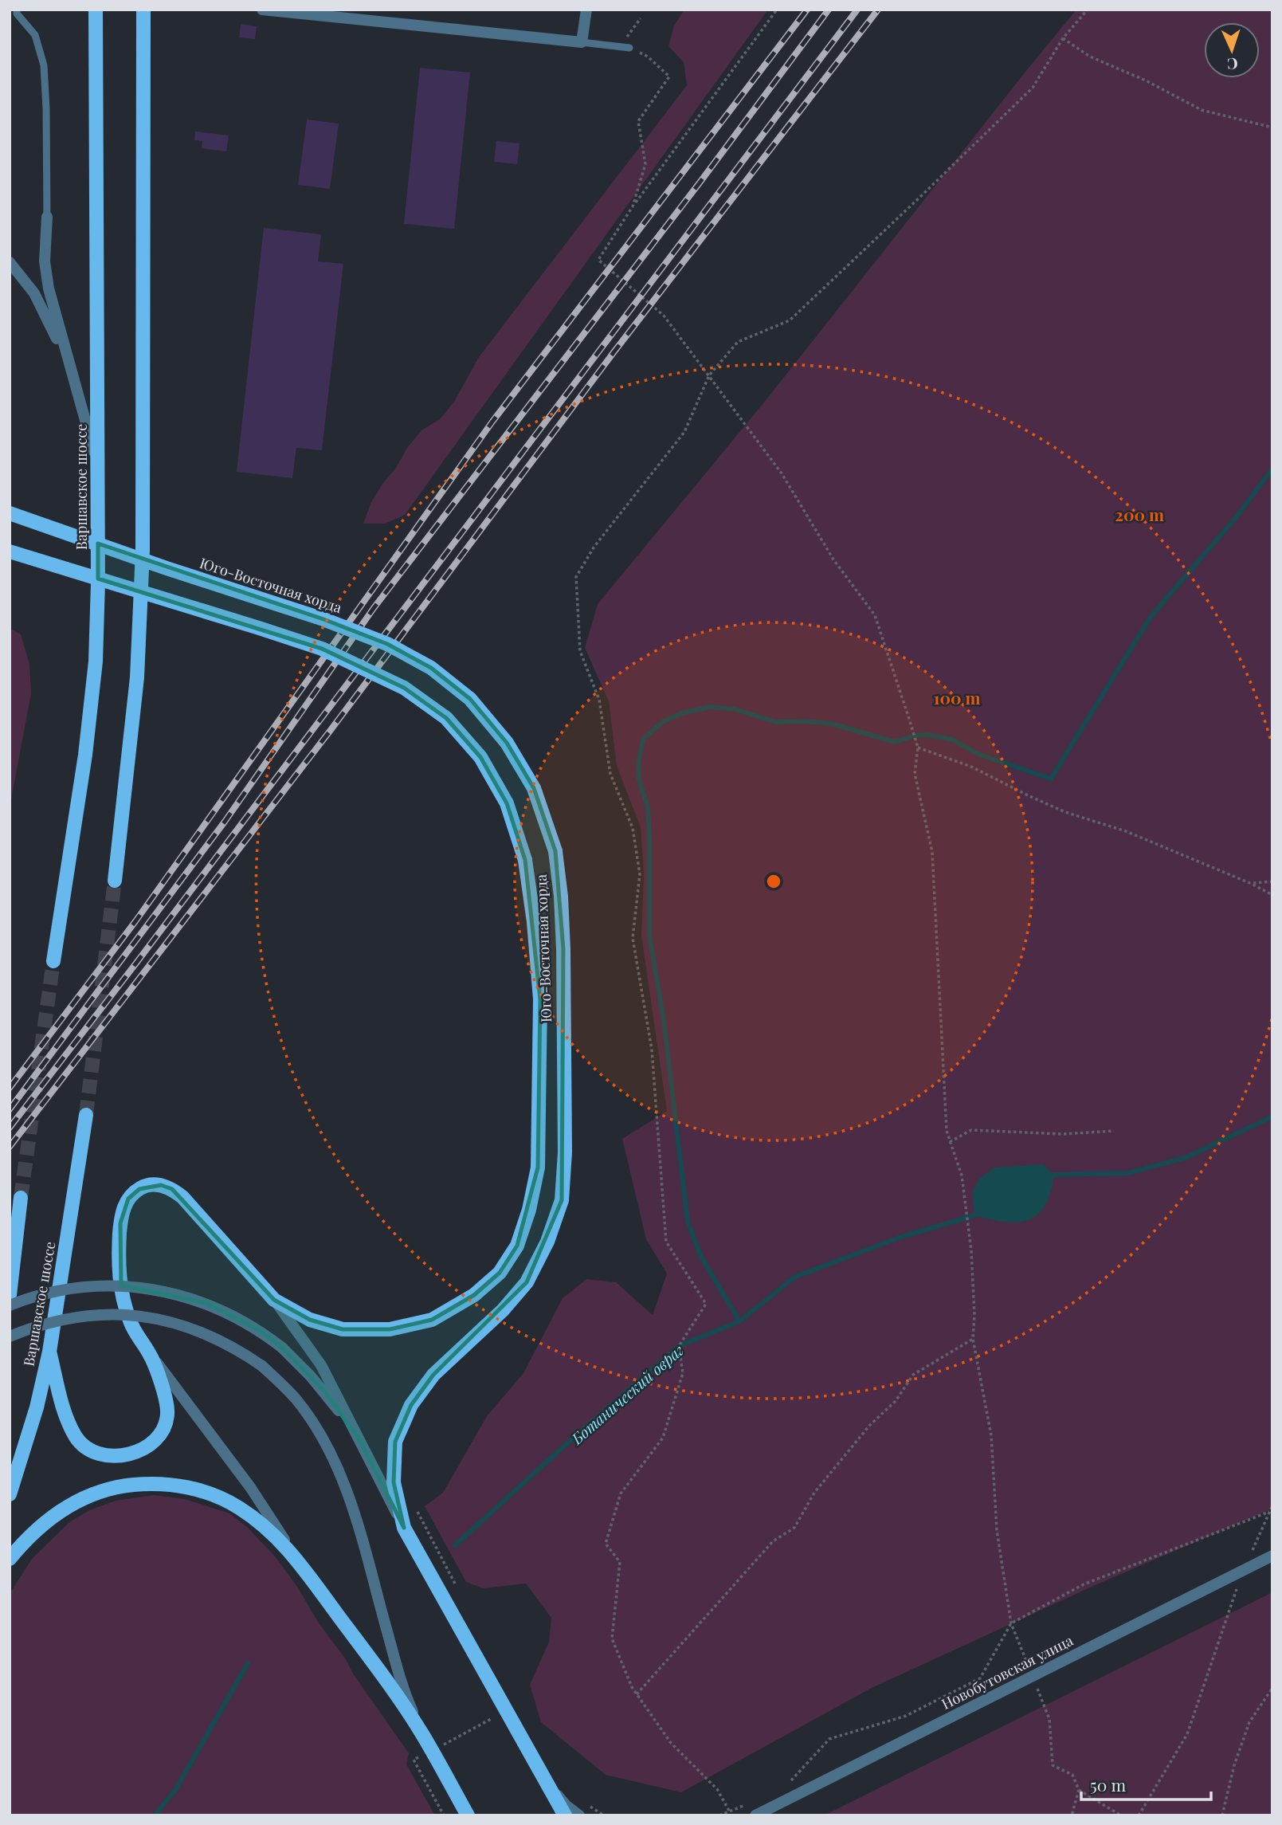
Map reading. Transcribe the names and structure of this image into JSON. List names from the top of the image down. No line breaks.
{"streets":{"main road":["Варшавское шоссе","Юго-Восточная хорда"],"street":["Новобутовская улица"]},"crossings":[["Варшавское шоссе","Юго-Восточная хорда"]],"water":["Ботанический овраг"],"scale_bar":"50 m","north":"bottom","rings":["200 m","100 m"]}
